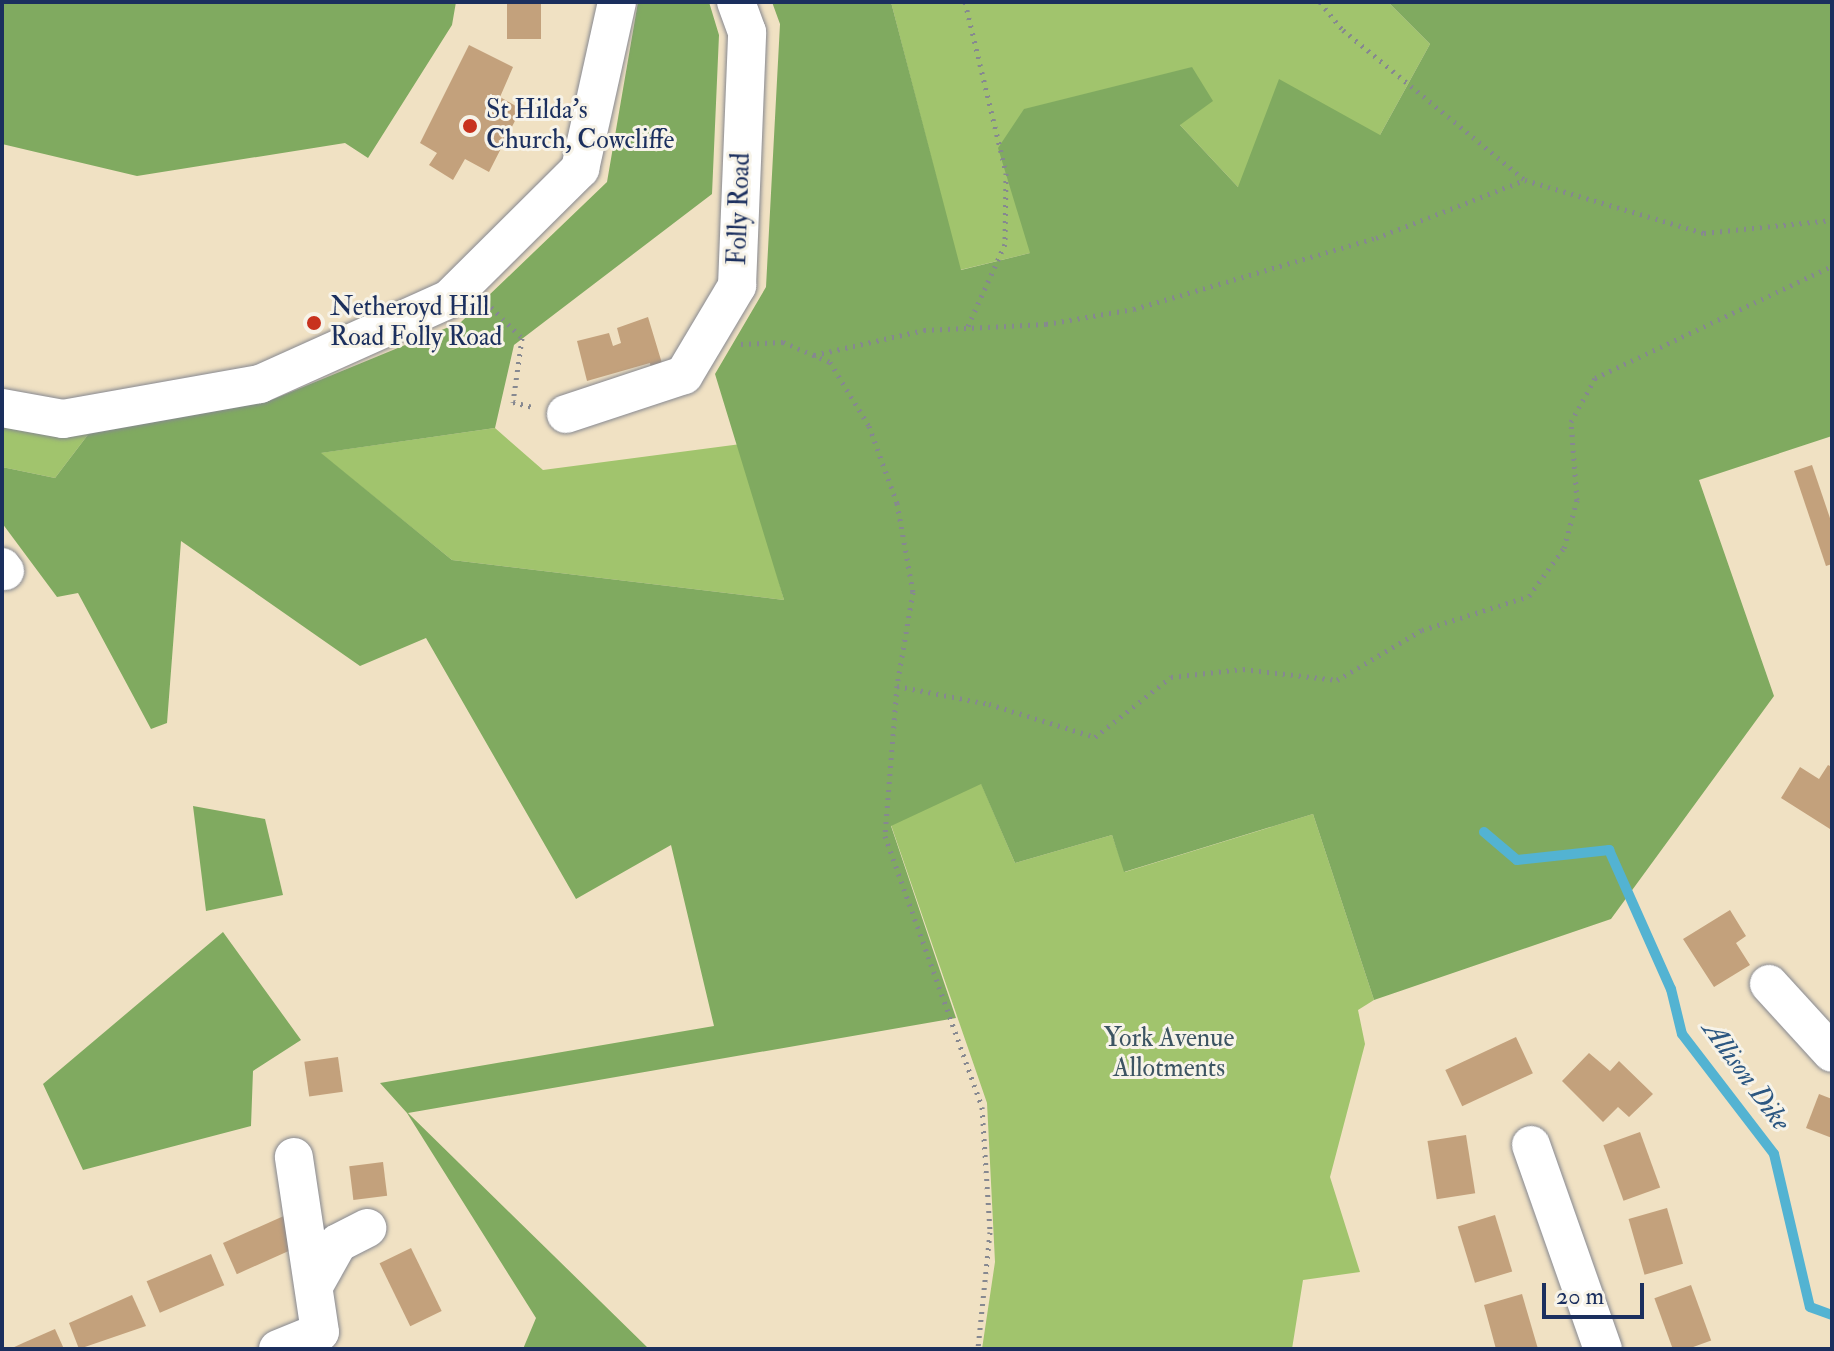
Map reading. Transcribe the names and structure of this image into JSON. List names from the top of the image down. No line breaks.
{"streets":{"street":["Folly Road"]},"water":["Allison Dike"],"parks":["York Avenue Allotments"],"places":["St Hilda's Church, Cowcliffe","Netheroyd Hill Road Folly Road"],"scale_bar":"20 m"}
